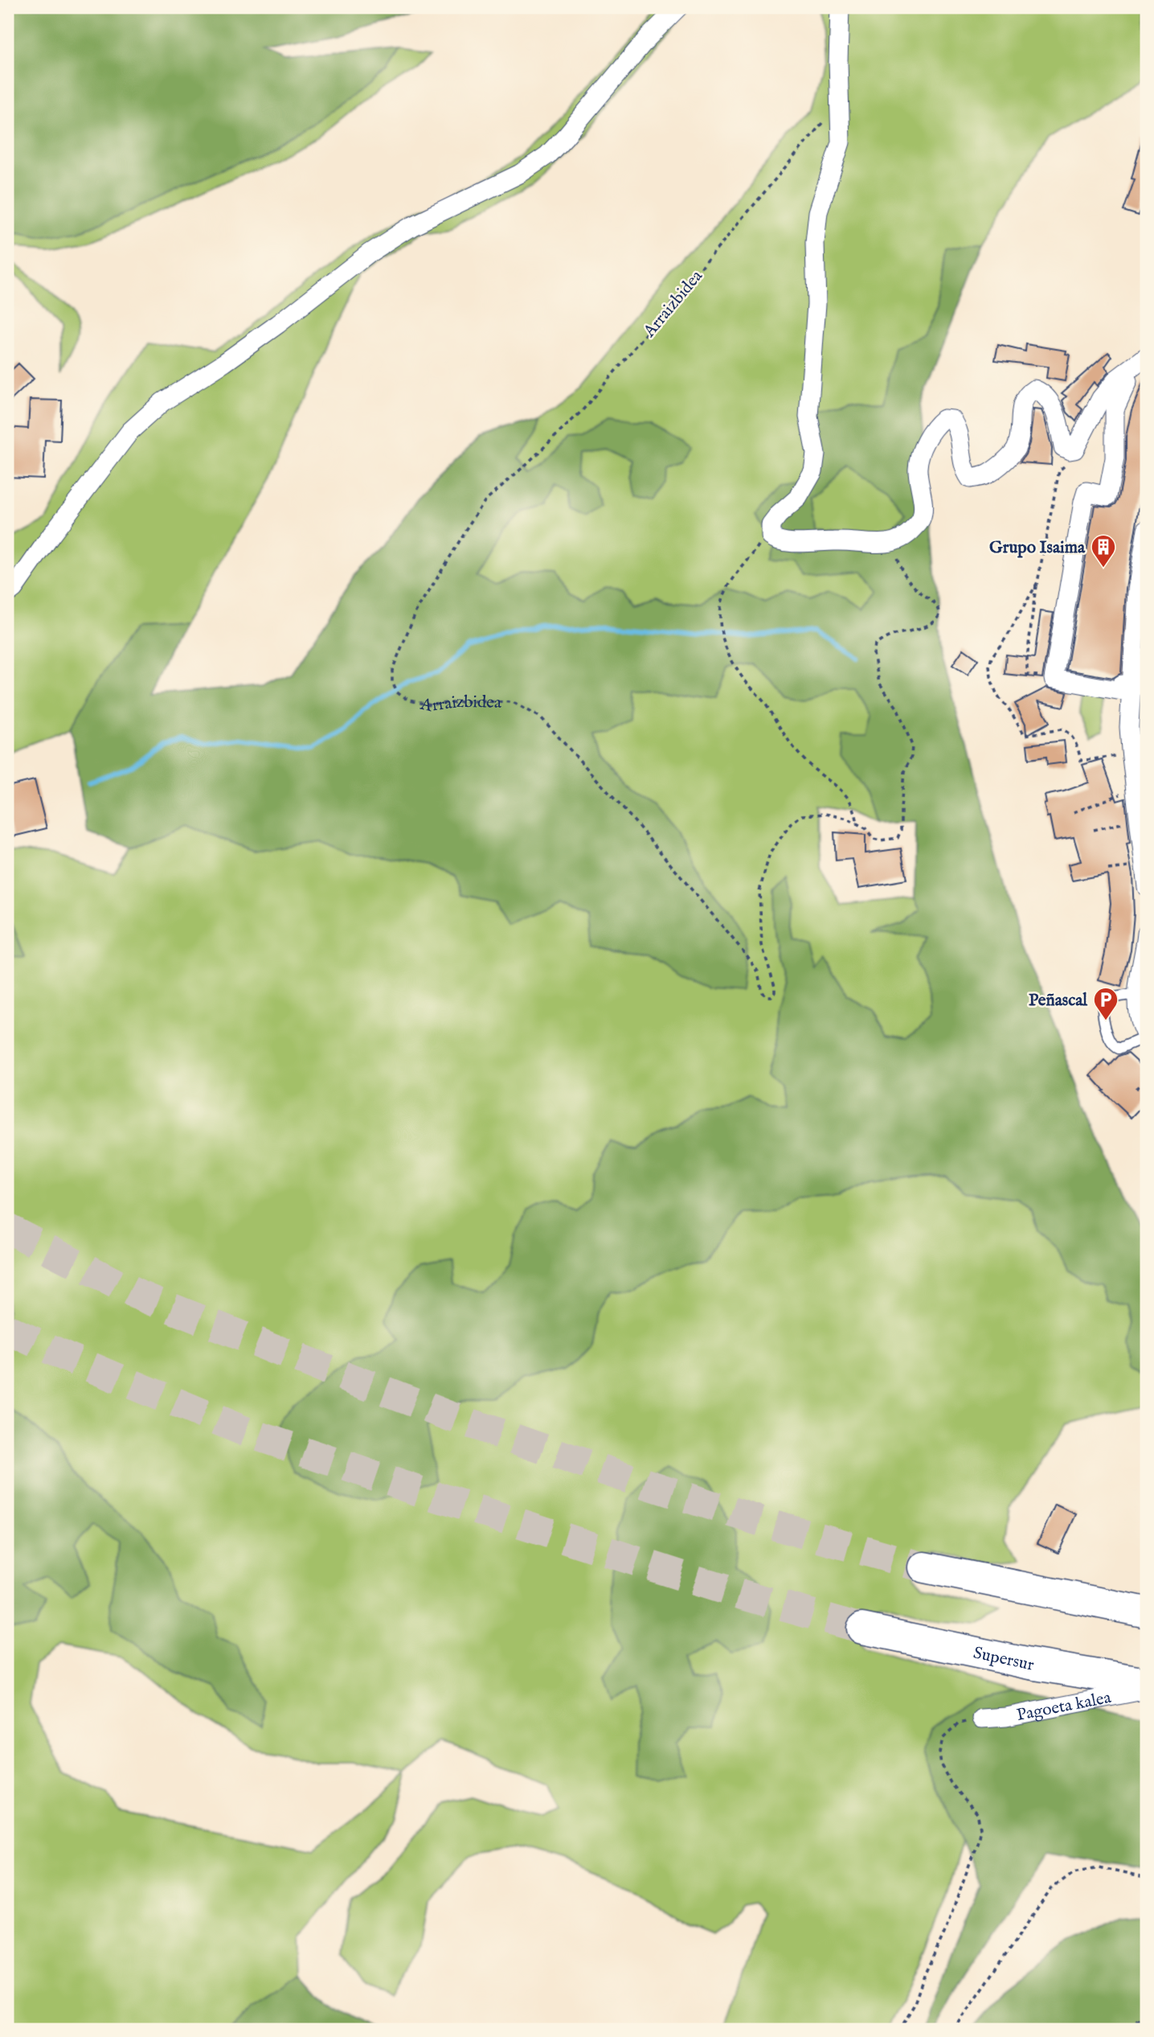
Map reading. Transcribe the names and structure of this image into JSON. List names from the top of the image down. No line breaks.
{"streets":{"highway":["Supersur"],"street":["Pagoeta kalea"],"path":["Arraizbidea"]},"places":{"building":["Grupo Isaima"],"parking":["Peñascal"]}}
